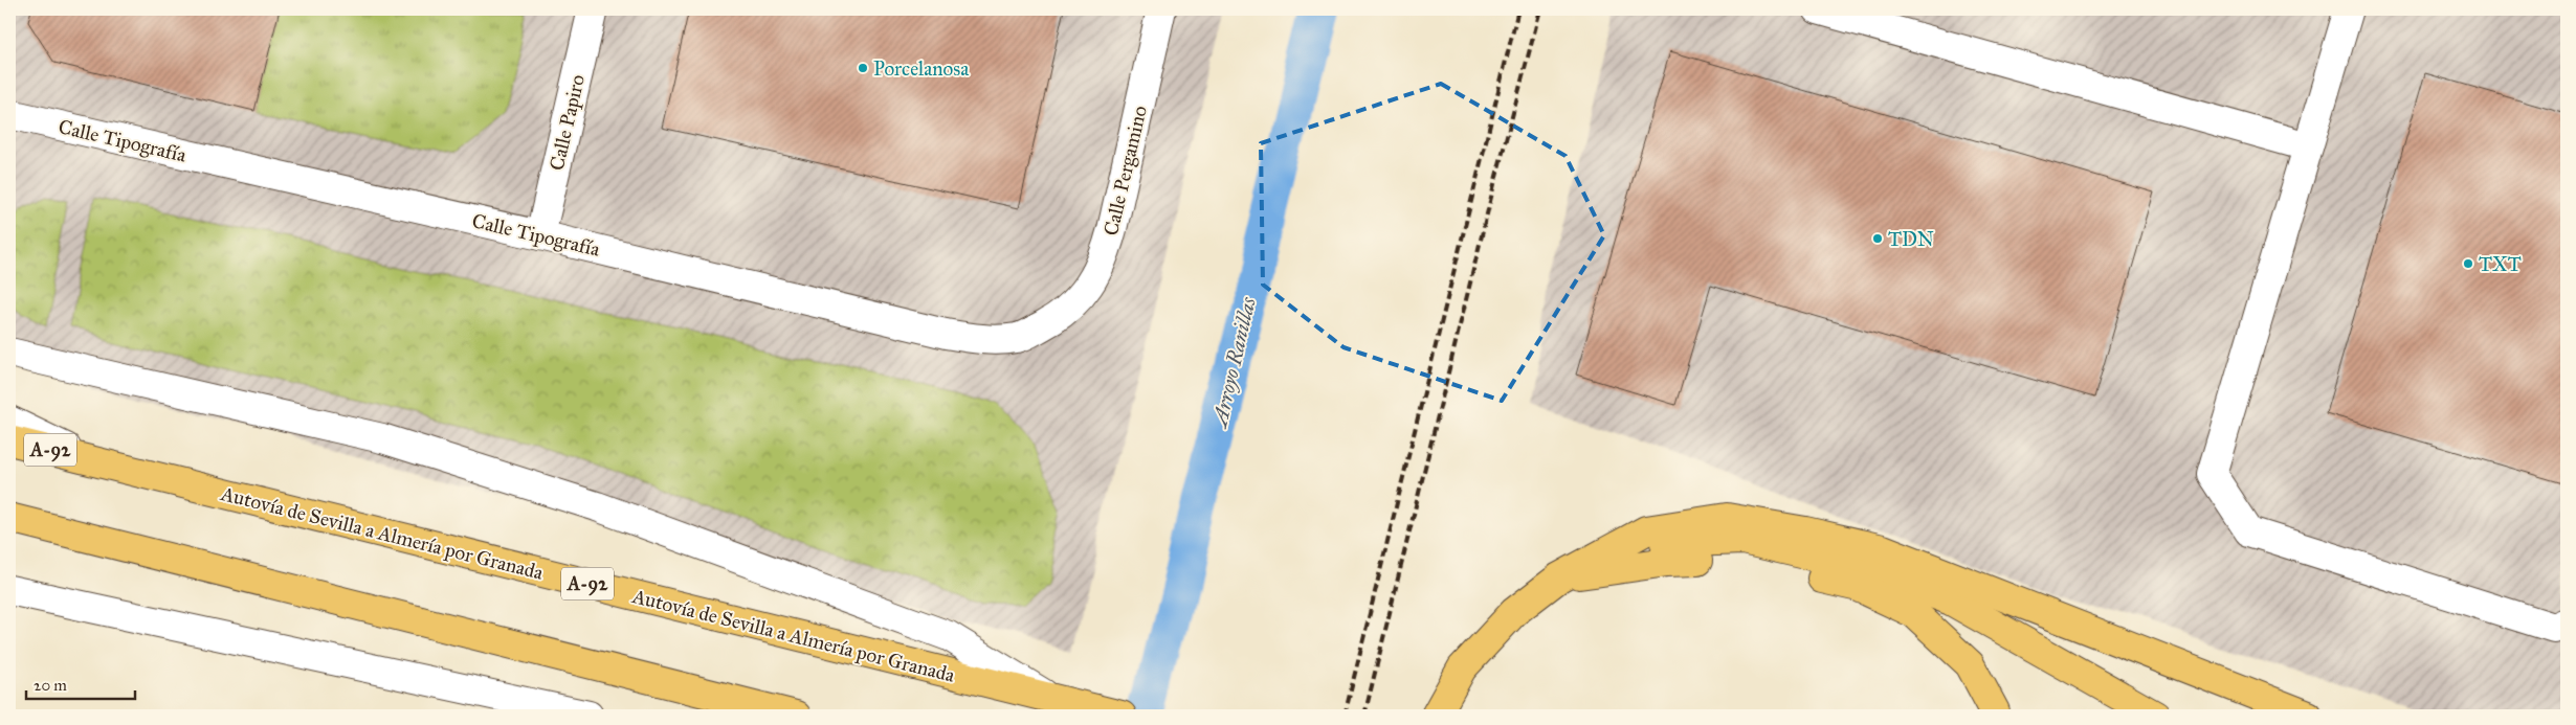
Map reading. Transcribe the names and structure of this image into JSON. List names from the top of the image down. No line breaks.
{"streets":{"highway":["A-92","Autovía de Sevilla a Almería por Granada"],"street":["Calle Papiro","Calle Tipografía","Calle Pergamino"]},"crossings":[["Calle Papiro","Calle Tipografía"],["Calle Tipografía","Calle Pergamino"]],"water":["Arroyo Ranillas"],"places":["Porcelanosa","TDN","TXT"],"scale_bar":"20 m"}
